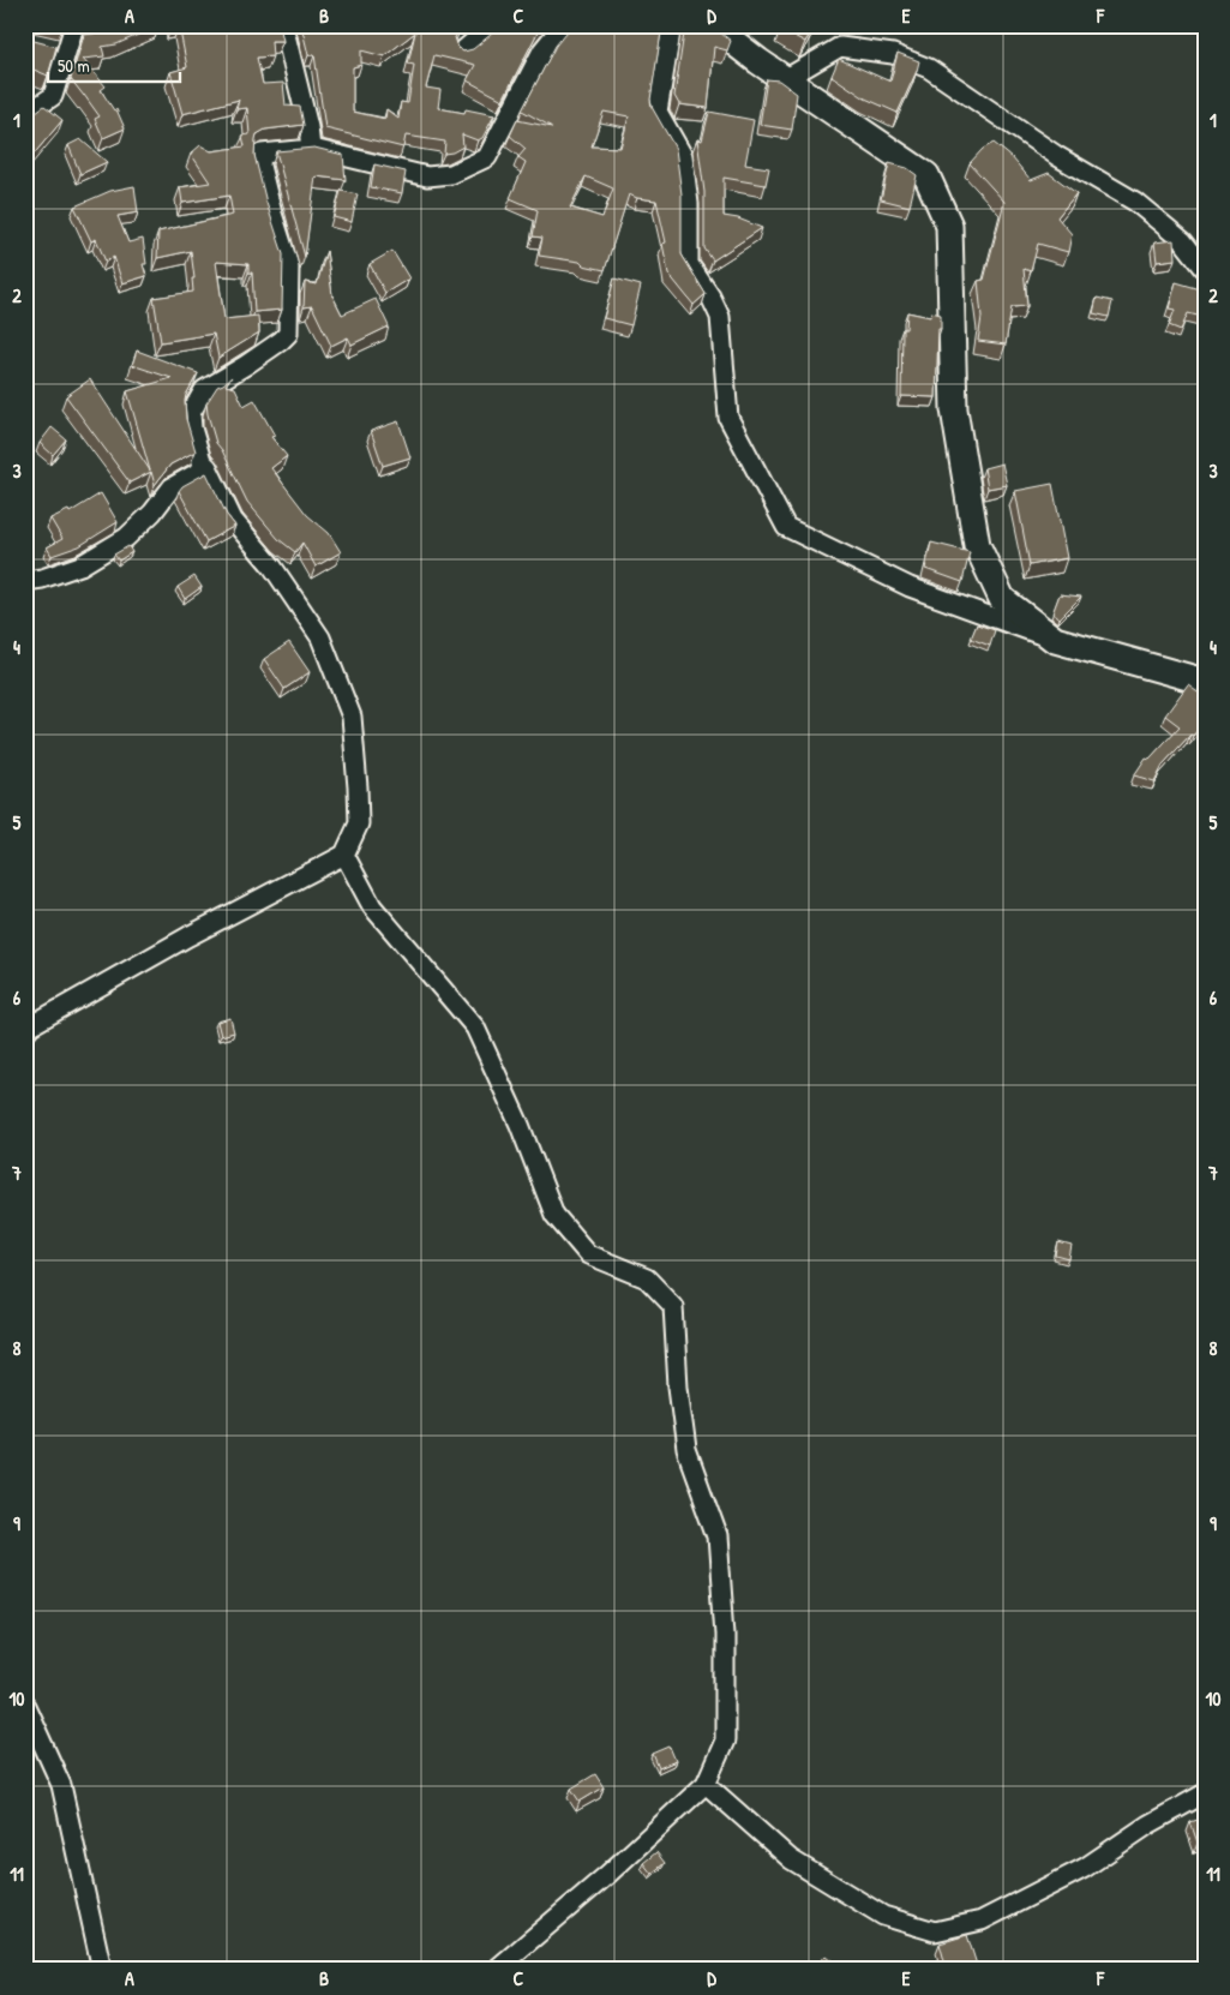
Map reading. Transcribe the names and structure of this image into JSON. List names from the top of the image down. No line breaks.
{"scale_bar":"50 m","grid":{"columns":["A","B","C","D","E","F"],"rows":["1","2","3","4","5","6","7","8","9","10","11"]}}
